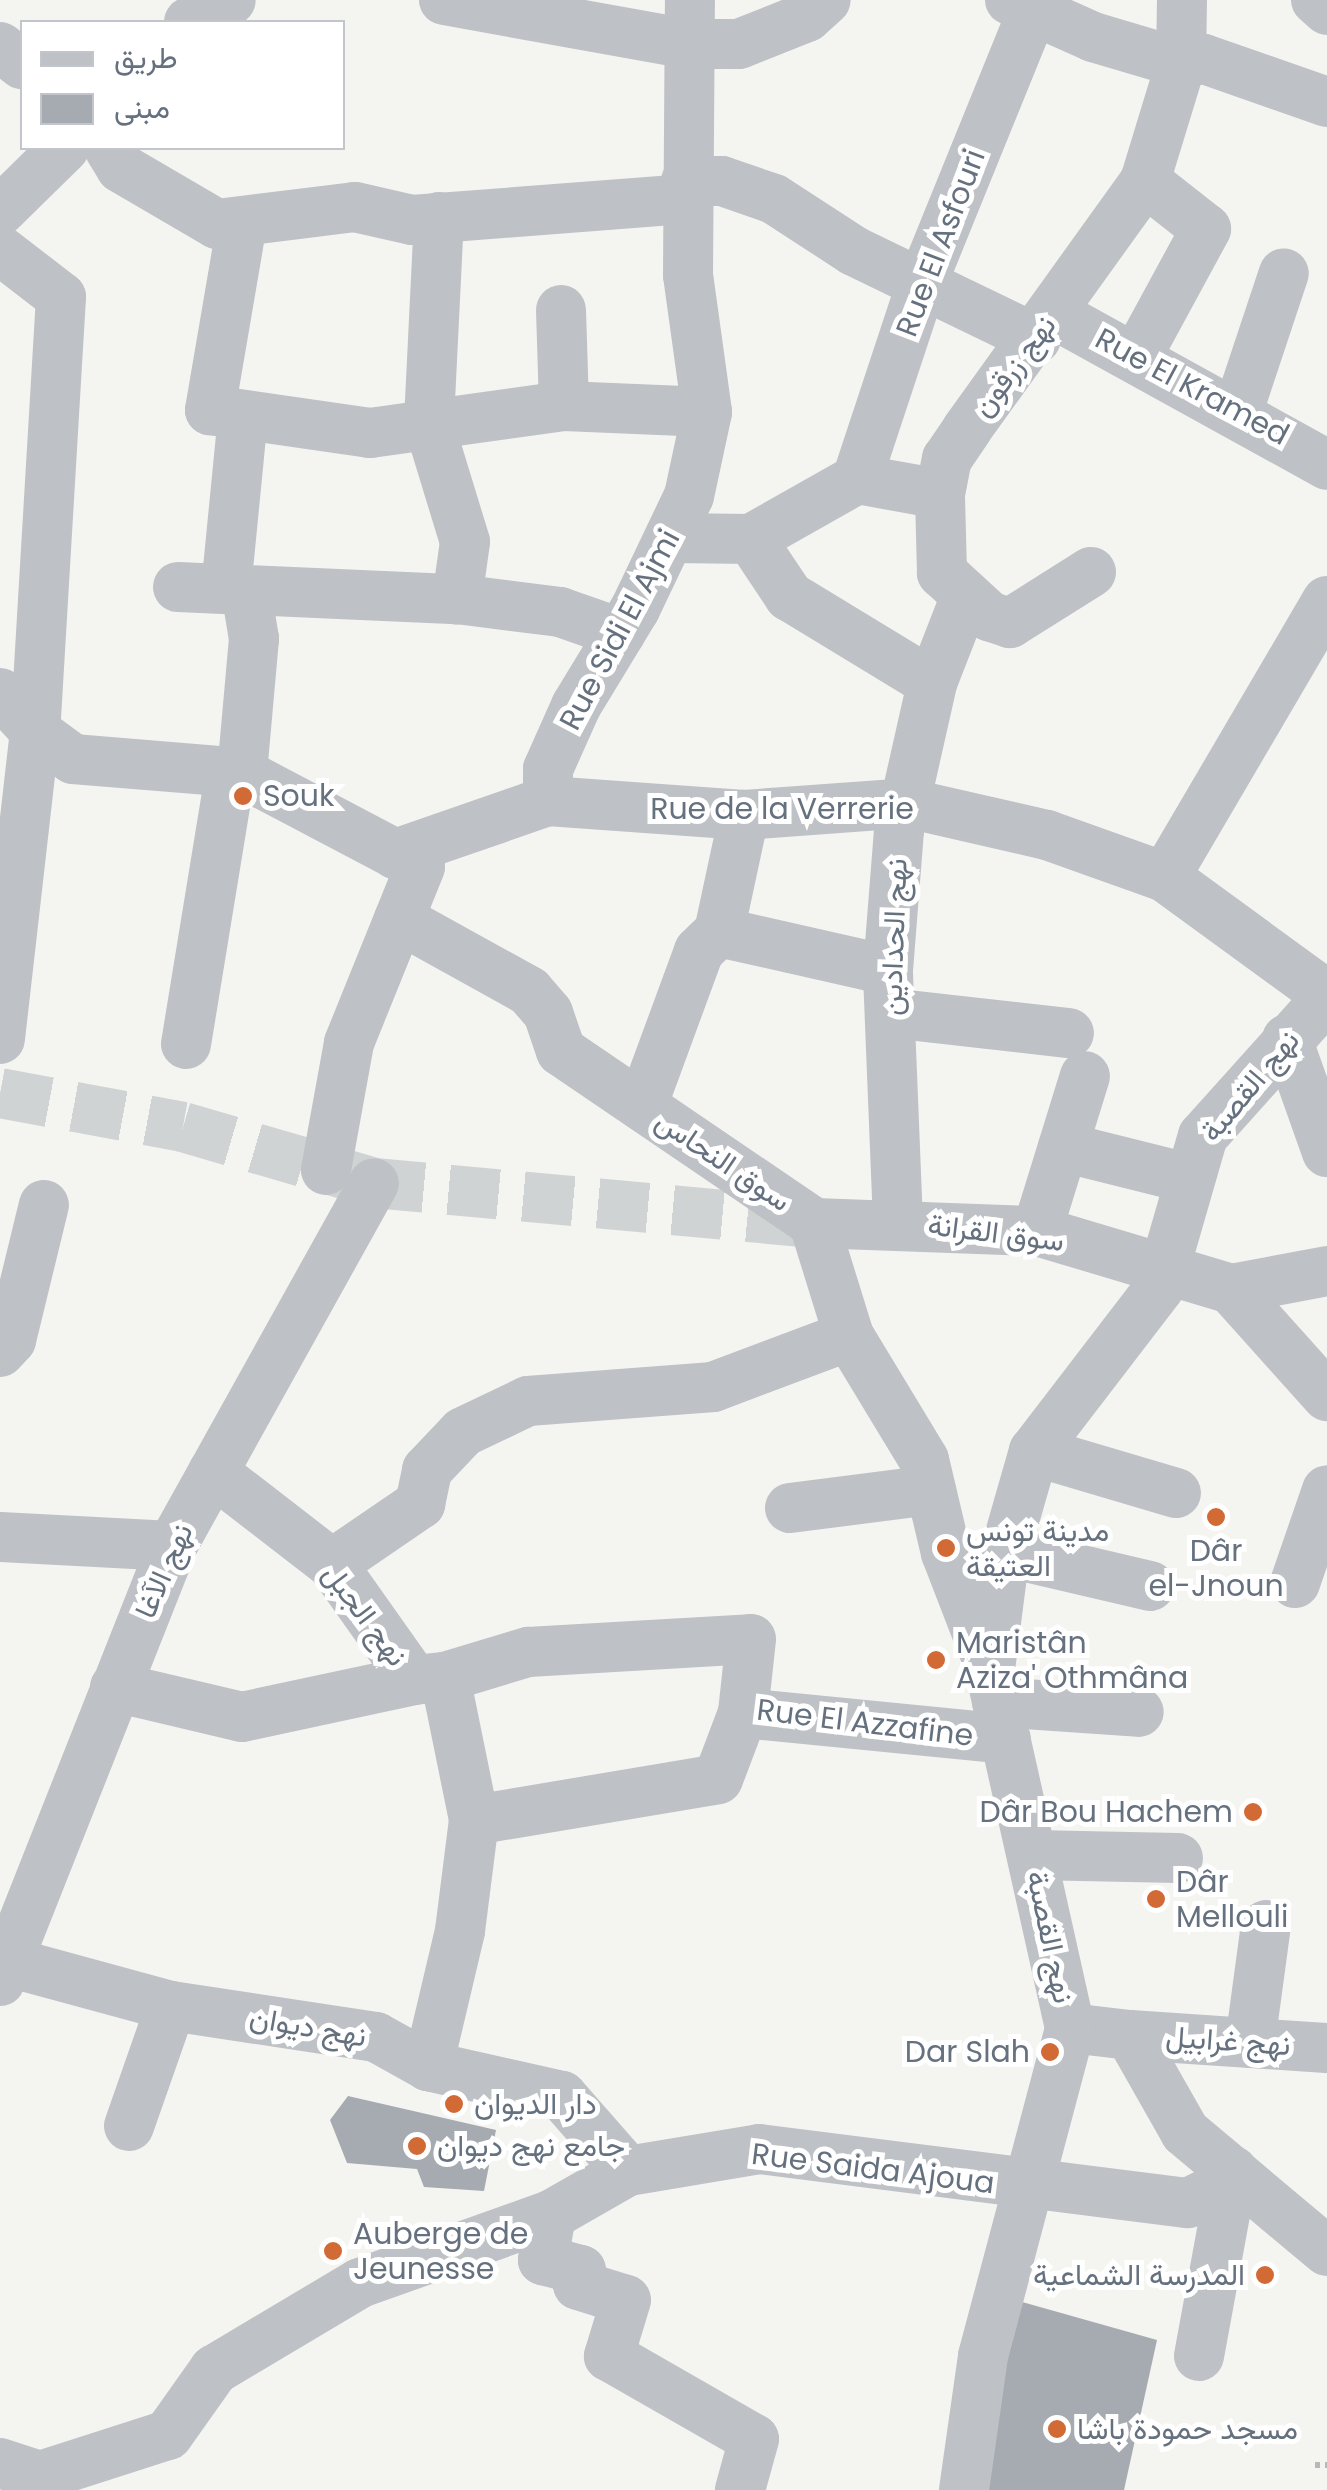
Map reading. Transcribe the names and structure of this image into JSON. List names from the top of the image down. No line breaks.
{"streets":{"street":["Rue El Asfouri","نهج زرقون","Rue El Kramed","Rue Sidi El Ajmi","Rue de la Verrerie","نهج الحدادين","نهج القصبة","سوق النحاس","سوق القرانة","نهج الآغا","نهج الجبل","Rue El Azzafine","نهج ديوان","نهج غرابيل","Rue Saida Ajoua"]},"crossings":[["Rue El Asfouri","Rue El Kramed"],["نهج زرقون","Rue El Kramed"],["نهج زرقون","نهج الحدادين"],["Rue El Kramed","Rue Sidi El Ajmi"],["Rue Sidi El Ajmi","Rue de la Verrerie"],["Rue de la Verrerie","نهج الحدادين"],["Rue de la Verrerie","نهج القصبة"],["نهج الحدادين","سوق القرانة"],["نهج القصبة","سوق النحاس"],["نهج القصبة","سوق القرانة"],["نهج القصبة","Rue El Azzafine"],["نهج القصبة","نهج غرابيل"],["نهج القصبة","Rue Saida Ajoua"],["سوق النحاس","سوق القرانة"],["سوق النحاس","Rue El Azzafine"],["نهج الآغا","نهج الجبل"],["نهج الآغا","نهج ديوان"],["نهج الجبل","Rue El Azzafine"],["نهج الجبل","نهج ديوان"],["نهج ديوان","Rue Saida Ajoua"]],"places":["Souk","Dâr el-Jnoun","مدينة تونس العتيقة","Maristân Aziza' Othmâna","Dâr Bou Hachem","Dâr Mellouli","Dar Slah","دار الديوان","جامع نهج ديوان","Auberge de Jeunesse","المدرسة الشماعية","مسجد حمودة باشا"],"legend":["طريق","مبنى"]}
